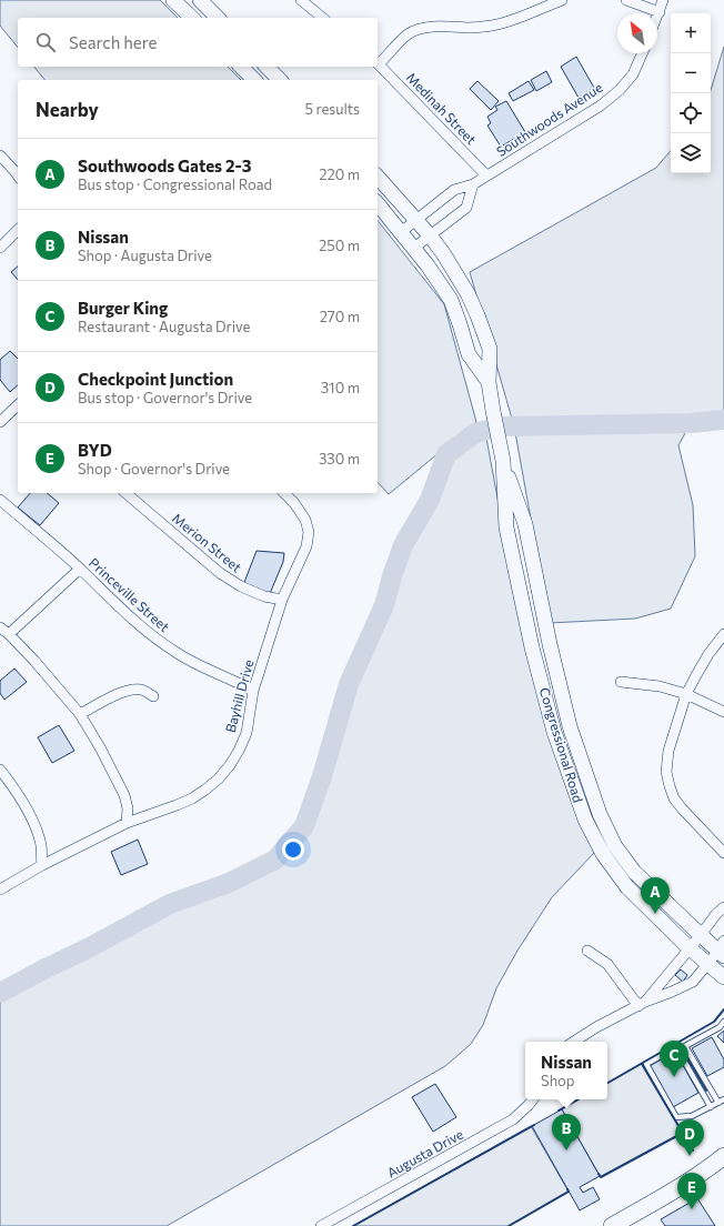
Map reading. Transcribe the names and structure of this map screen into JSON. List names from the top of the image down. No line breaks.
{"streets":{"main road":["Congressional Road"],"street":["Medinah Street","Southwoods Avenue","Merion Street","Princeville Street","Bayhill Drive","Augusta Drive"]},"crossings":[["Medinah Street","Southwoods Avenue"],["Southwoods Avenue","Congressional Road"],["Merion Street","Bayhill Drive"],["Princeville Street","Bayhill Drive"]],"north":"top left","page":{"map_buttons":["+","−"],"search":"Search here","heading":["Nearby","5 results"],"list":[{"mark":"A","name":"Southwoods Gates 2-3","note":"Bus stop · Congressional Road","value":"220 m"},{"mark":"B","name":"Nissan","note":"Shop · Augusta Drive","value":"250 m"},{"mark":"C","name":"Burger King","note":"Restaurant · Augusta Drive","value":"270 m"},{"mark":"D","name":"Checkpoint Junction","note":"Bus stop · Governor's Drive","value":"310 m"},{"mark":"E","name":"BYD","note":"Shop · Governor's Drive","value":"330 m"}],"pins":["A","C","B","D","E"],"popup":["Nissan","Shop"]}}
